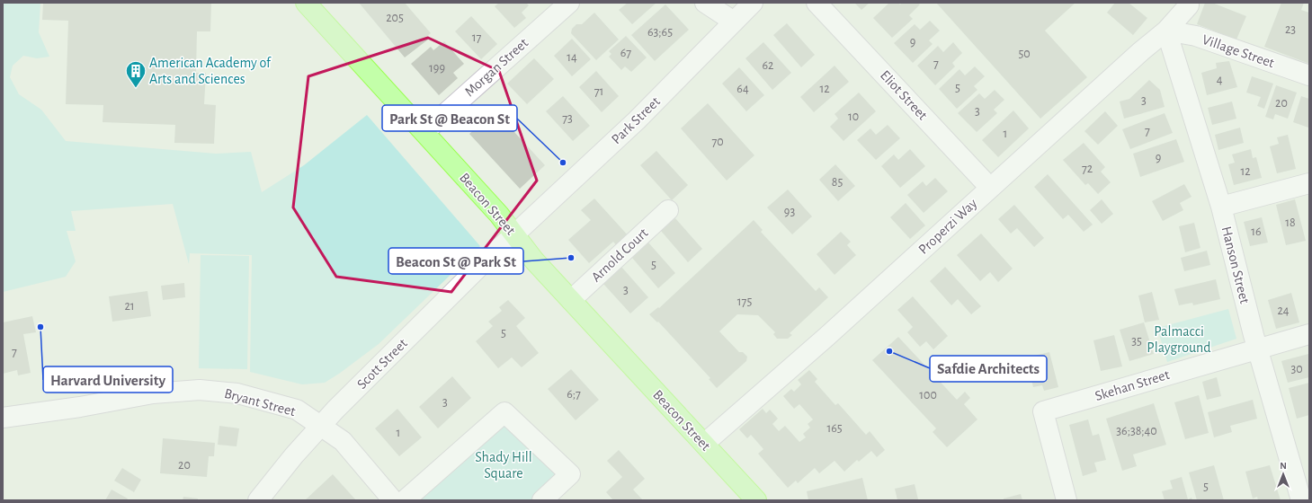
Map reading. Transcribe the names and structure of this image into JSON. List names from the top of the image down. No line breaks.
{"streets":{"main road":["Beacon Street"],"street":["Village Street","Morgan Street","Eliot Street","Park Street","Properzi Way","Arnold Court","Hanson Street","Scott Street","Skehan Street","Bryant Street"]},"crossings":[["Village Street","Properzi Way"],["Village Street","Hanson Street"],["Morgan Street","Beacon Street"],["Eliot Street","Properzi Way"],["Park Street","Beacon Street"],["Park Street","Scott Street"],["Beacon Street","Properzi Way"],["Beacon Street","Arnold Court"],["Beacon Street","Scott Street"],["Properzi Way","Hanson Street"],["Hanson Street","Skehan Street"],["Scott Street","Bryant Street"]],"parks":["Palmacci Playground","Shady Hill Square"],"places":{"building":["American Academy of Arts and Sciences"],"other":["Park St @ Beacon St","Beacon St @ Park St","Harvard University","Safdie Architects"]},"house_numbers":["205","23","63;65","17","9","67","50","14","7","62","199","4","5","64","12","71","3","20","3","10","73","7","1","70","9","72","12","85","93","18","16","5","3","175","21","24","5","35","7","30","6;7","100","3","165","36;38;40","1","20","5"],"north":"top"}
